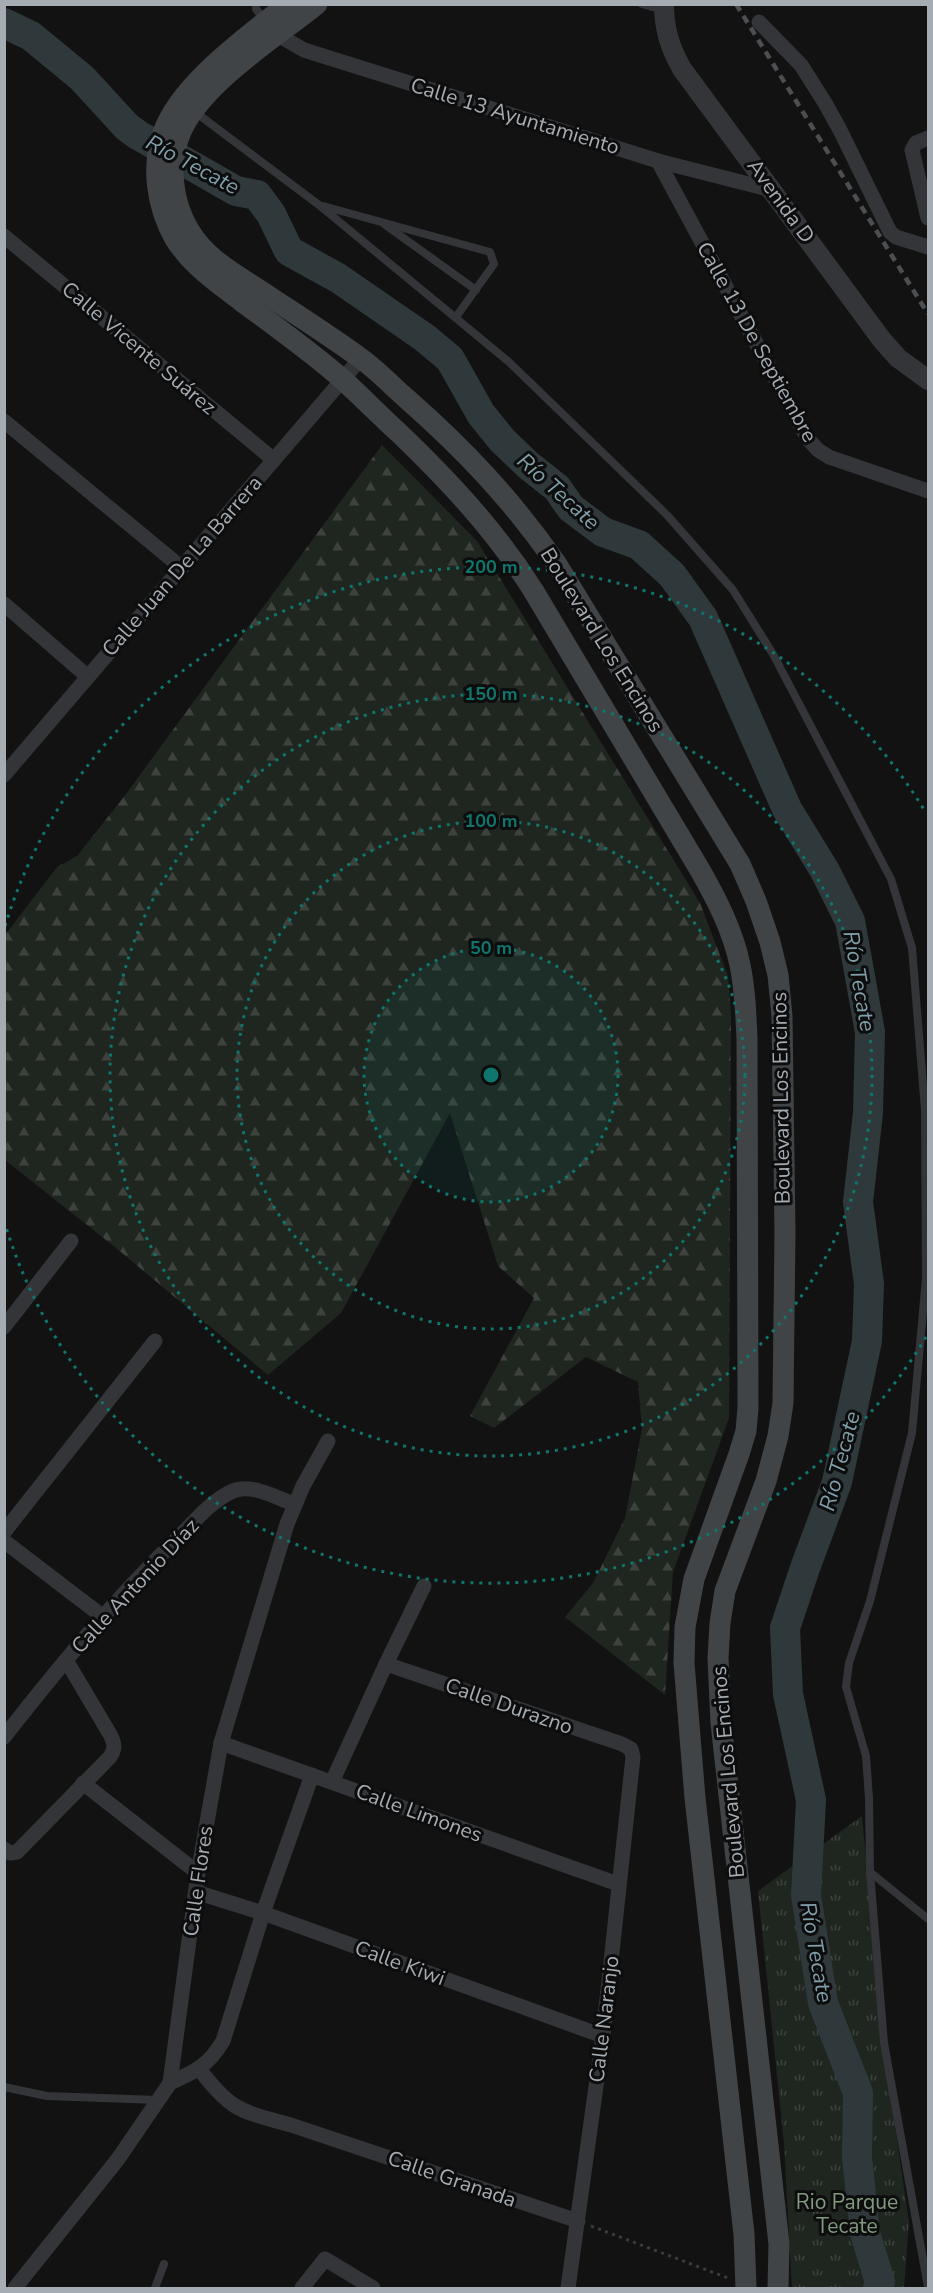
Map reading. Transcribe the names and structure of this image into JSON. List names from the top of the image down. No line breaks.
{"streets":{"main road":["Boulevard Los Encinos"],"street":["Calle 13 Ayuntamiento","Avenida D","Calle 13 De Septiembre","Calle Vicente Suárez","Calle Juan De La Barrera","Calle Antonio Díaz","Calle Durazno","Calle Limones","Calle Flores","Calle Kiwi","Calle Naranjo","Calle Granada"]},"crossings":[["Calle 13 Ayuntamiento","Avenida D"],["Calle 13 Ayuntamiento","Calle 13 De Septiembre"],["Calle 13 Ayuntamiento","Boulevard Los Encinos"],["Calle Vicente Suárez","Calle Juan De La Barrera"],["Calle Juan De La Barrera","Boulevard Los Encinos"],["Calle Antonio Díaz","Calle Flores"],["Calle Durazno","Calle Naranjo"],["Calle Limones","Calle Flores"],["Calle Limones","Calle Naranjo"],["Calle Flores","Calle Kiwi"],["Calle Kiwi","Calle Naranjo"],["Calle Naranjo","Calle Granada"]],"water":["Río Tecate"],"parks":["Rio Parque Tecate"],"rings":["200 m","150 m","100 m","50 m"]}
